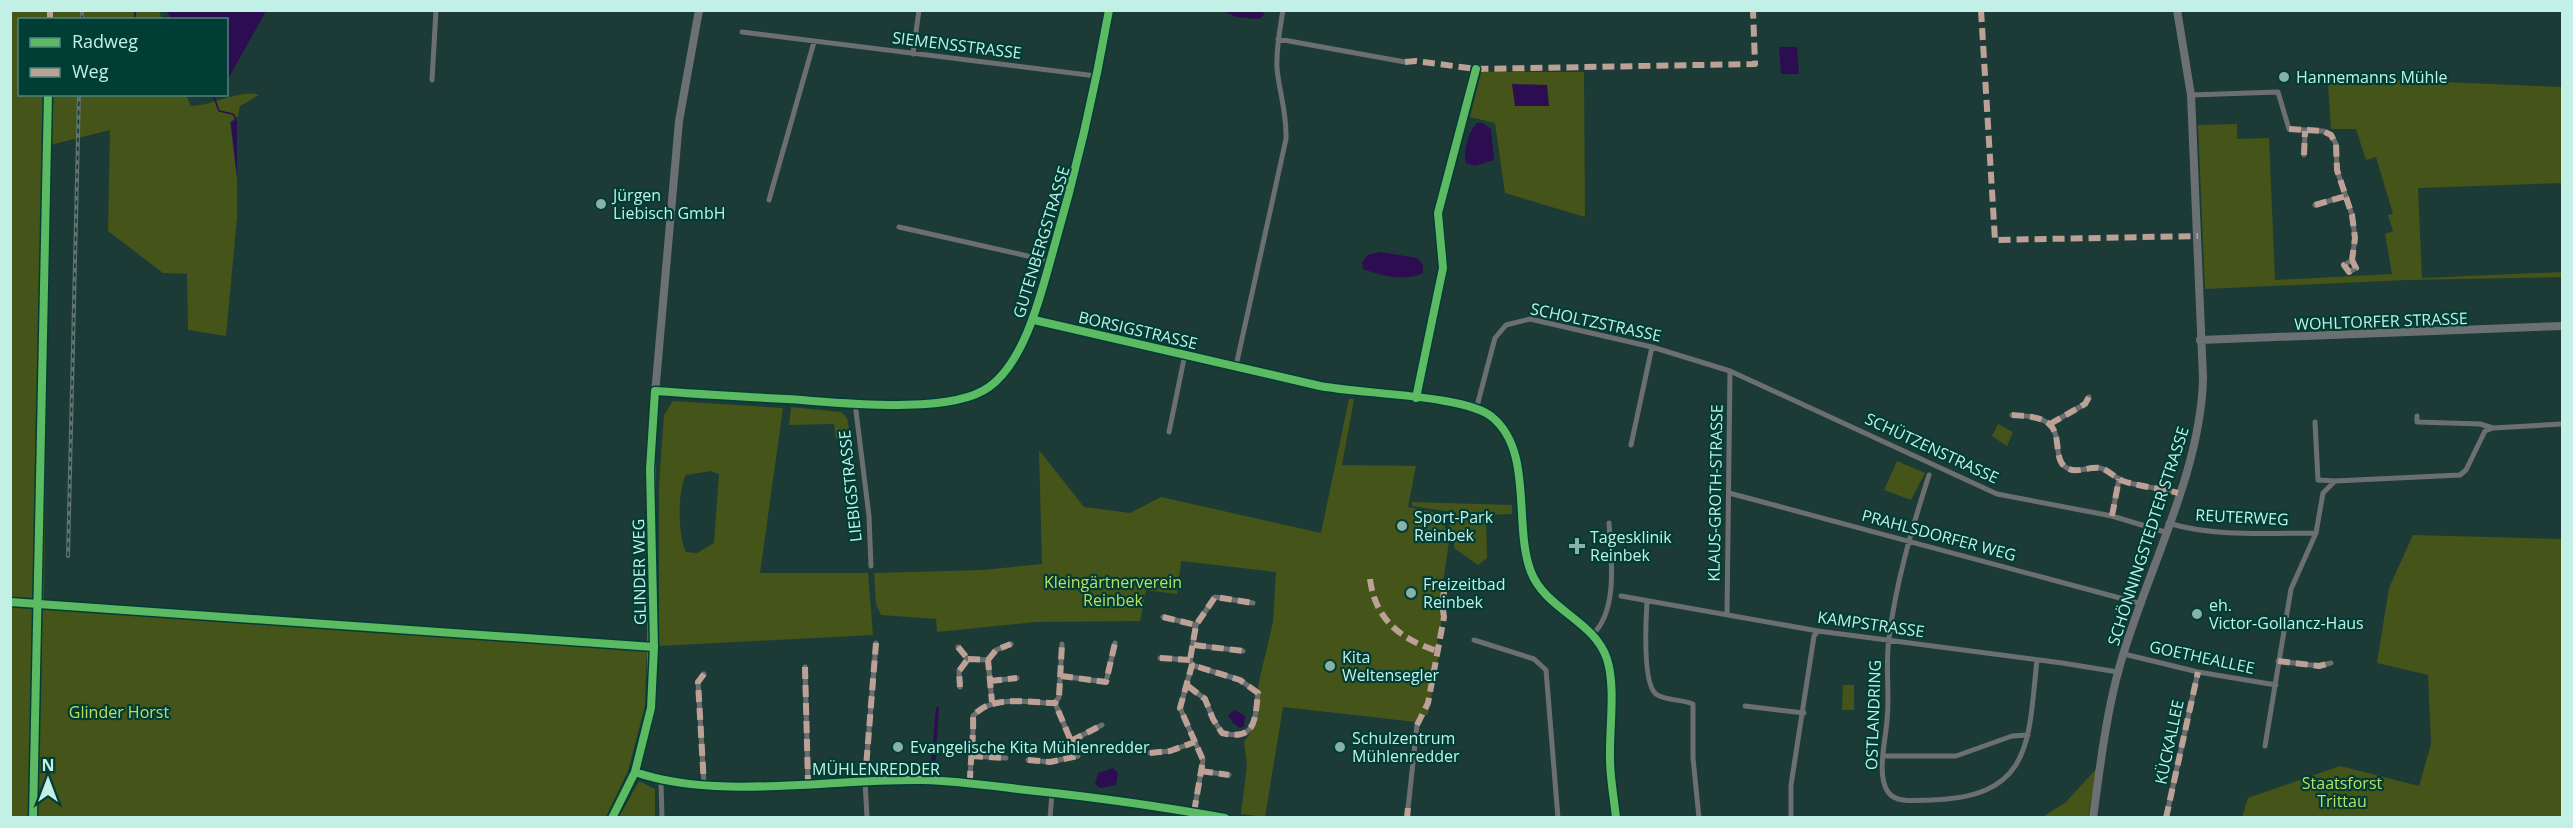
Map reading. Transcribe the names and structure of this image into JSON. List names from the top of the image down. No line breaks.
{"streets":{"main road":["WOHLTORFER STRASSE","SCHÖNNINGSTEDTER STRASSE","GLINDER WEG"],"street":["SIEMENSSTRASSE","GUTENBERGSTRASSE","SCHOLTZSTRASSE","BORSIGSTRASSE","SCHÜTZENSTRASSE","LIEBIGSTRASSE","KLAUS-GROTH-STRASSE","REUTERWEG","PRAHLSDORFER WEG","KAMPSTRASSE","GOETHEALLEE","OSTLANDRING","KÜCKALLEE","MÜHLENREDDER"]},"crossings":[["SIEMENSSTRASSE","GUTENBERGSTRASSE"],["GUTENBERGSTRASSE","BORSIGSTRASSE"],["GUTENBERGSTRASSE","LIEBIGSTRASSE"],["GUTENBERGSTRASSE","GLINDER WEG"],["WOHLTORFER STRASSE","SCHÖNNINGSTEDTER STRASSE"],["SCHOLTZSTRASSE","BORSIGSTRASSE"],["SCHOLTZSTRASSE","SCHÜTZENSTRASSE"],["SCHOLTZSTRASSE","KLAUS-GROTH-STRASSE"],["SCHÜTZENSTRASSE","KLAUS-GROTH-STRASSE"],["SCHÜTZENSTRASSE","SCHÖNNINGSTEDTER STRASSE"],["KLAUS-GROTH-STRASSE","PRAHLSDORFER WEG"],["KLAUS-GROTH-STRASSE","KAMPSTRASSE"],["REUTERWEG","SCHÖNNINGSTEDTER STRASSE"],["PRAHLSDORFER WEG","SCHÖNNINGSTEDTER STRASSE"],["PRAHLSDORFER WEG","OSTLANDRING"],["SCHÖNNINGSTEDTER STRASSE","KAMPSTRASSE"],["SCHÖNNINGSTEDTER STRASSE","GOETHEALLEE"],["GLINDER WEG","MÜHLENREDDER"],["KAMPSTRASSE","OSTLANDRING"],["GOETHEALLEE","KÜCKALLEE"]],"parks":["Kleingärtnerverein Reinbek","Glinder Horst","Staatsforst Trittau"],"places":{"other":["Hannemanns Mühle","Jürgen Liebisch GmbH","Sport-Park Reinbek","Freizeitbad Reinbek","eh. Victor-Gollancz-Haus","Kita Weltensegler","Evangelische Kita Mühlenredder","Schulzentrum Mühlenredder"],"health":["Tagesklinik Reinbek"]},"legend":["Radweg","Weg"],"north":"top"}
